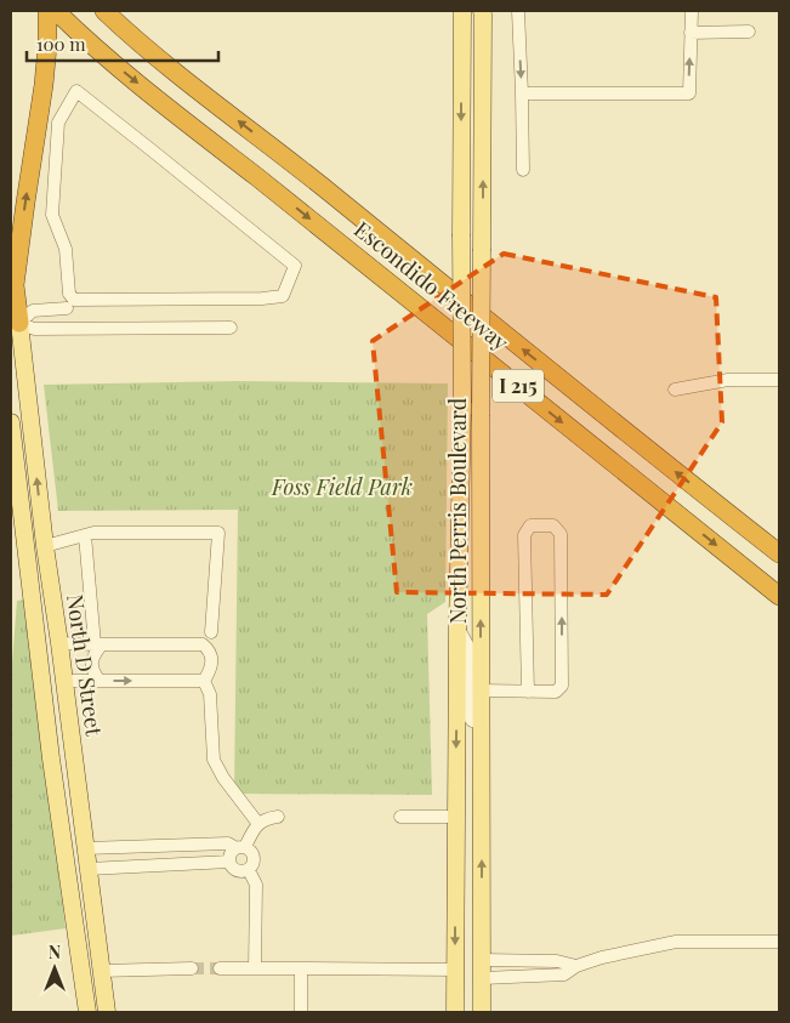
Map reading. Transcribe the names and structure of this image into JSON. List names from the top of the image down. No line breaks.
{"streets":{"highway":["Escondido Freeway","I 215"],"main road":["North Perris Boulevard","North D Street"]},"parks":["Foss Field Park"],"scale_bar":"100 m","north":"top"}
